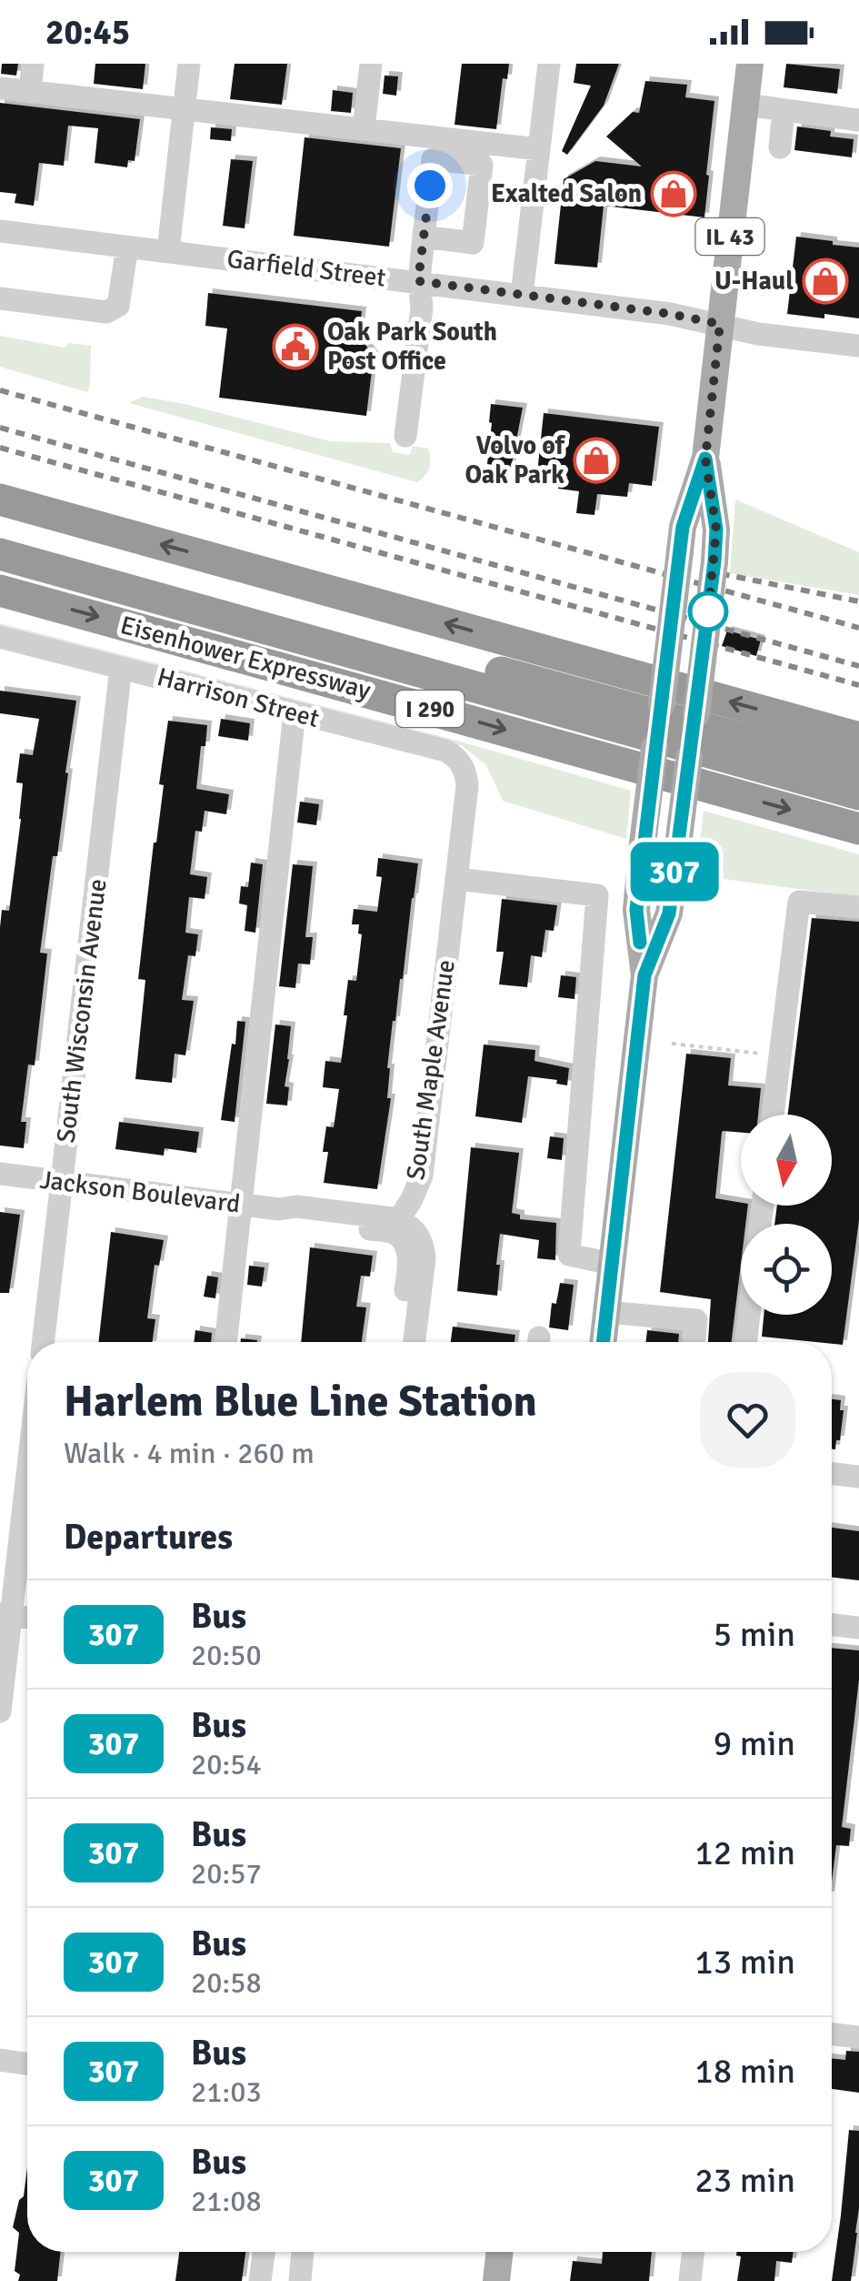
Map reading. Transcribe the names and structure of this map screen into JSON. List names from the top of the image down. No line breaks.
{"streets":{"highway":["Eisenhower Expressway","I 290"],"main road":["IL 43"],"street":["Garfield Street","Harrison Street","South Wisconsin Avenue","South Maple Avenue","Jackson Boulevard"]},"crossings":[["IL 43","Garfield Street"],["Harrison Street","South Wisconsin Avenue"],["Harrison Street","South Maple Avenue"],["South Wisconsin Avenue","Jackson Boulevard"],["South Maple Avenue","Jackson Boulevard"]],"places":{"shop":["Exalted Salon","U-Haul","Volvo of Oak Park"],"public building":["Oak Park South Post Office"]},"lines":["bus line 307"],"north":"bottom","page":{"status":"20:45","on_map":"307","heading":[["Harlem Blue Line Station","Walk · 4 min · 260 m"],"Departures"],"list":[{"mark":"307","name":"Bus","note":"20:50","value":"5 min"},{"mark":"307","name":"Bus","note":"20:54","value":"9 min"},{"mark":"307","name":"Bus","note":"20:57","value":"12 min"},{"mark":"307","name":"Bus","note":"20:58","value":"13 min"},{"mark":"307","name":"Bus","note":"21:03","value":"18 min"},{"mark":"307","name":"Bus","note":"21:08","value":"23 min"}]}}
